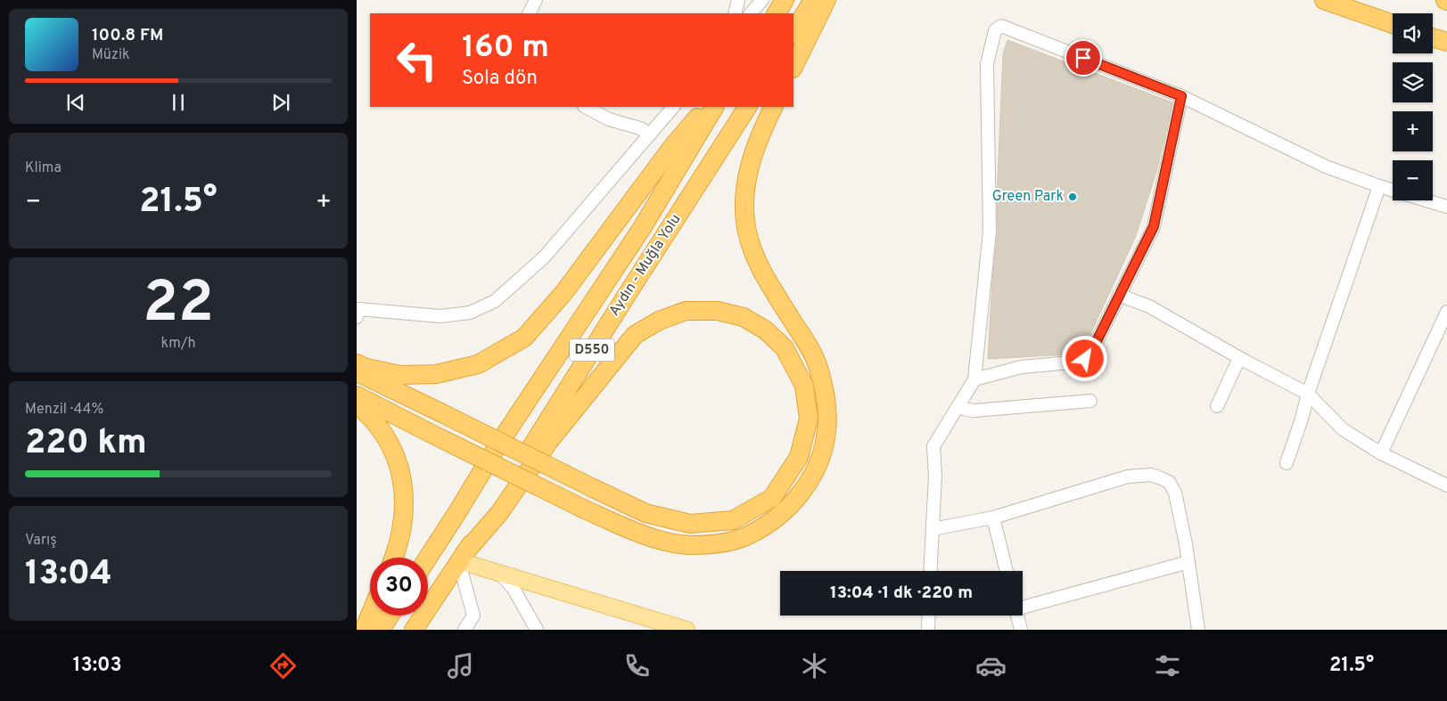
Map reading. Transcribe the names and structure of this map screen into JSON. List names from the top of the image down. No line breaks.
{"streets":{"highway":["Aydın - Muğla Yolu","D550"]},"crossings":[["Aydın - Muğla Yolu","D550"]],"places":["Green Park"],"page":{"map_buttons":["+","−"],"turn":["160 m","Sola dön"],"song":["100.8 FM","Müzik"],"tile":["Klima",["22","km/h"],["Menzil · 44%","220 km"],["Varış","13:04"]],"heat":["−","21.5°","+"],"limit":"30","trip":"13:04 · 1 dk · 220 m","tabs":["13:03","21.5°"]}}
